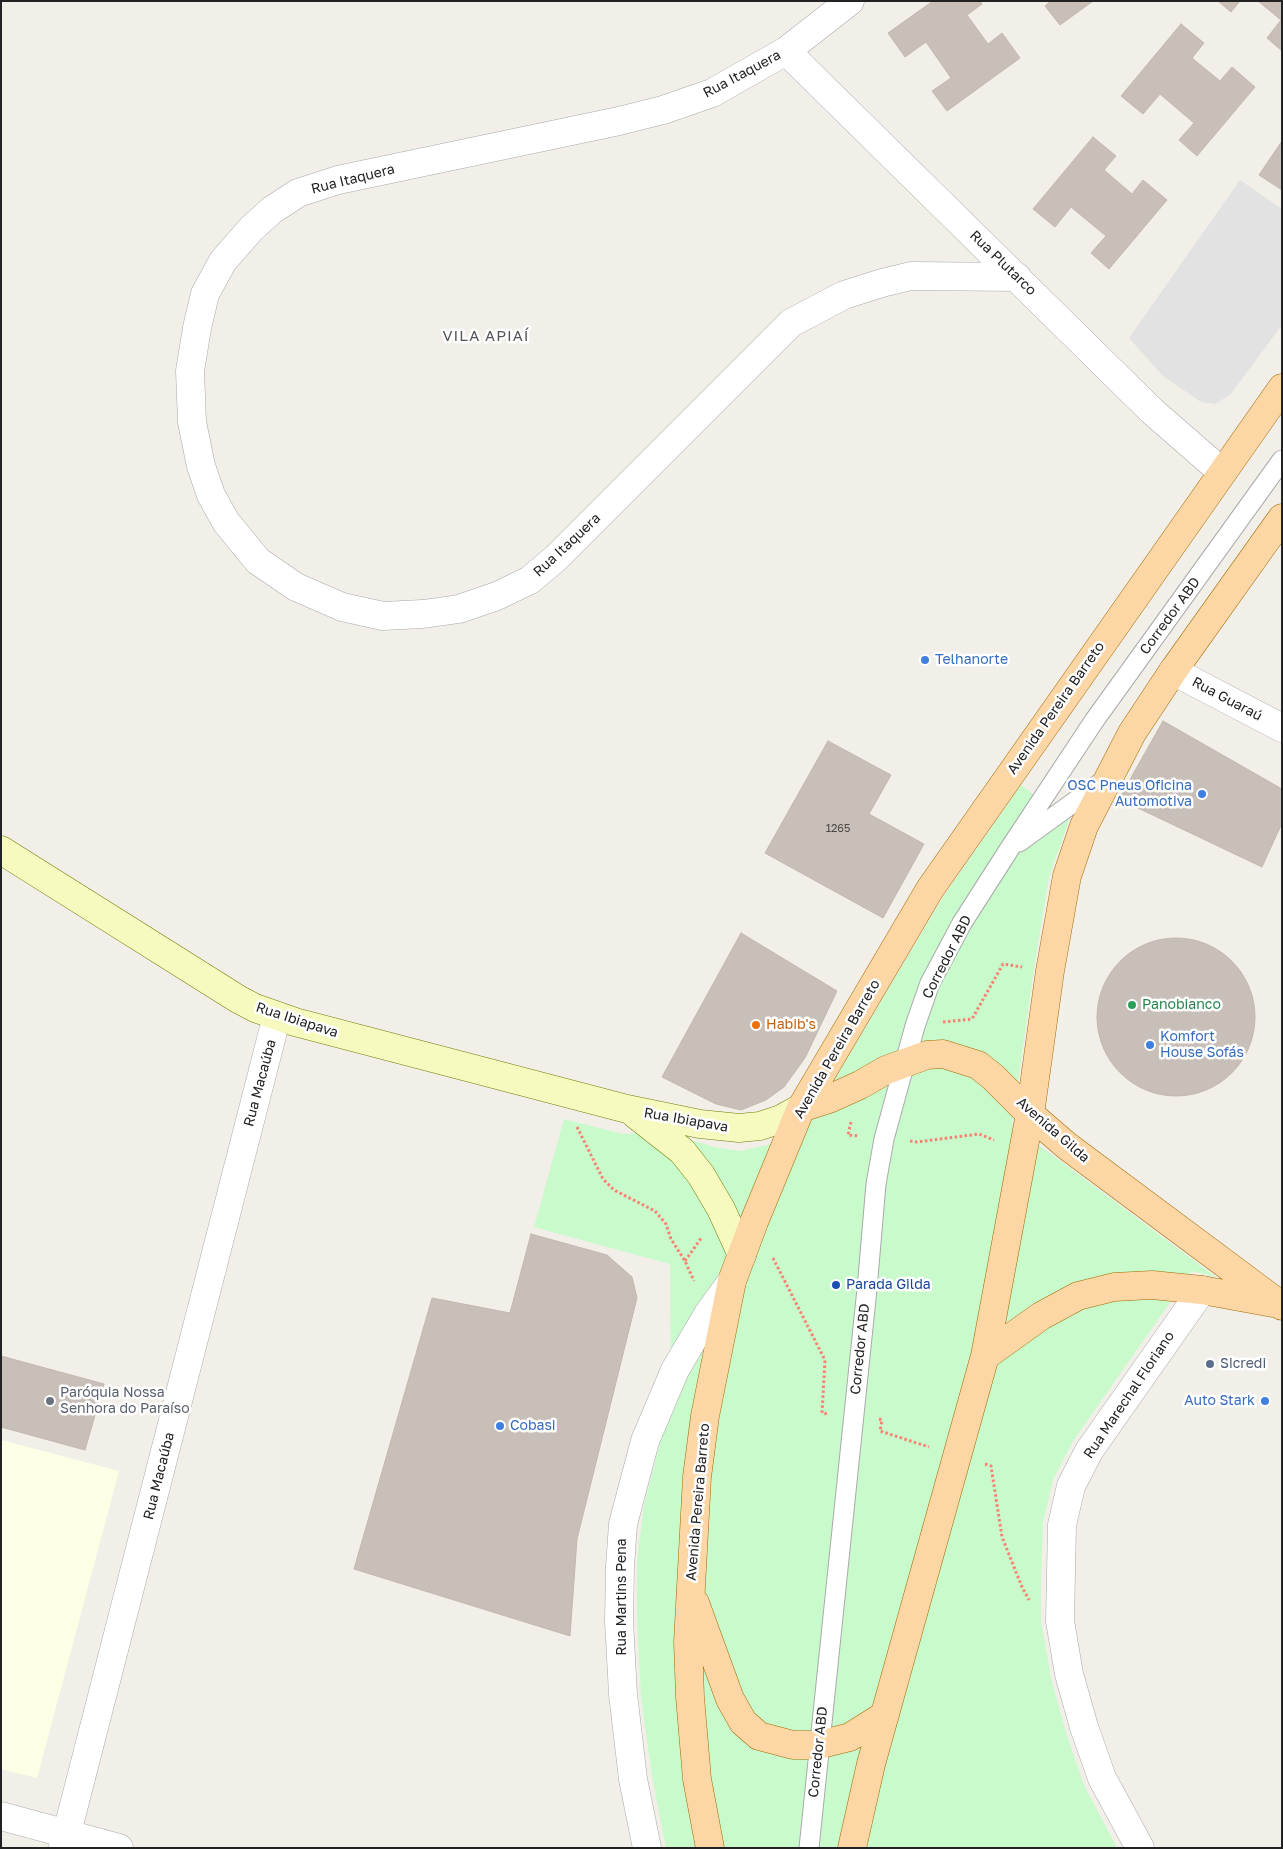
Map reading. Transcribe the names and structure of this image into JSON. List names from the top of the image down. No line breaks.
{"streets":{"main road":["Avenida Pereira Barreto","Rua Ibiapava","Avenida Gilda"],"street":["Rua Itaquera","Rua Plutarco","Rua Guaraú","Rua Macaúba","Rua Marechal Floriano","Rua Martins Pena"],"lane":["Corredor ABD"]},"crossings":[["Rua Itaquera","Rua Plutarco"],["Rua Plutarco","Avenida Pereira Barreto"],["Corredor ABD","Avenida Gilda"],["Avenida Pereira Barreto","Rua Ibiapava"],["Avenida Pereira Barreto","Avenida Gilda"],["Avenida Pereira Barreto","Rua Martins Pena"],["Rua Ibiapava","Rua Macaúba"],["Rua Ibiapava","Avenida Gilda"]],"districts":["VILA APIAÍ"],"places":["Telhanorte","OSC Pneus Oficina Automotiva","Panobianco","Habib's","Komfort House Sofás","Parada Gilda","Sicredi","Paróquia Nossa Senhora do Paraíso","Auto Stark","Cobasi"],"house_numbers":["1265"]}
